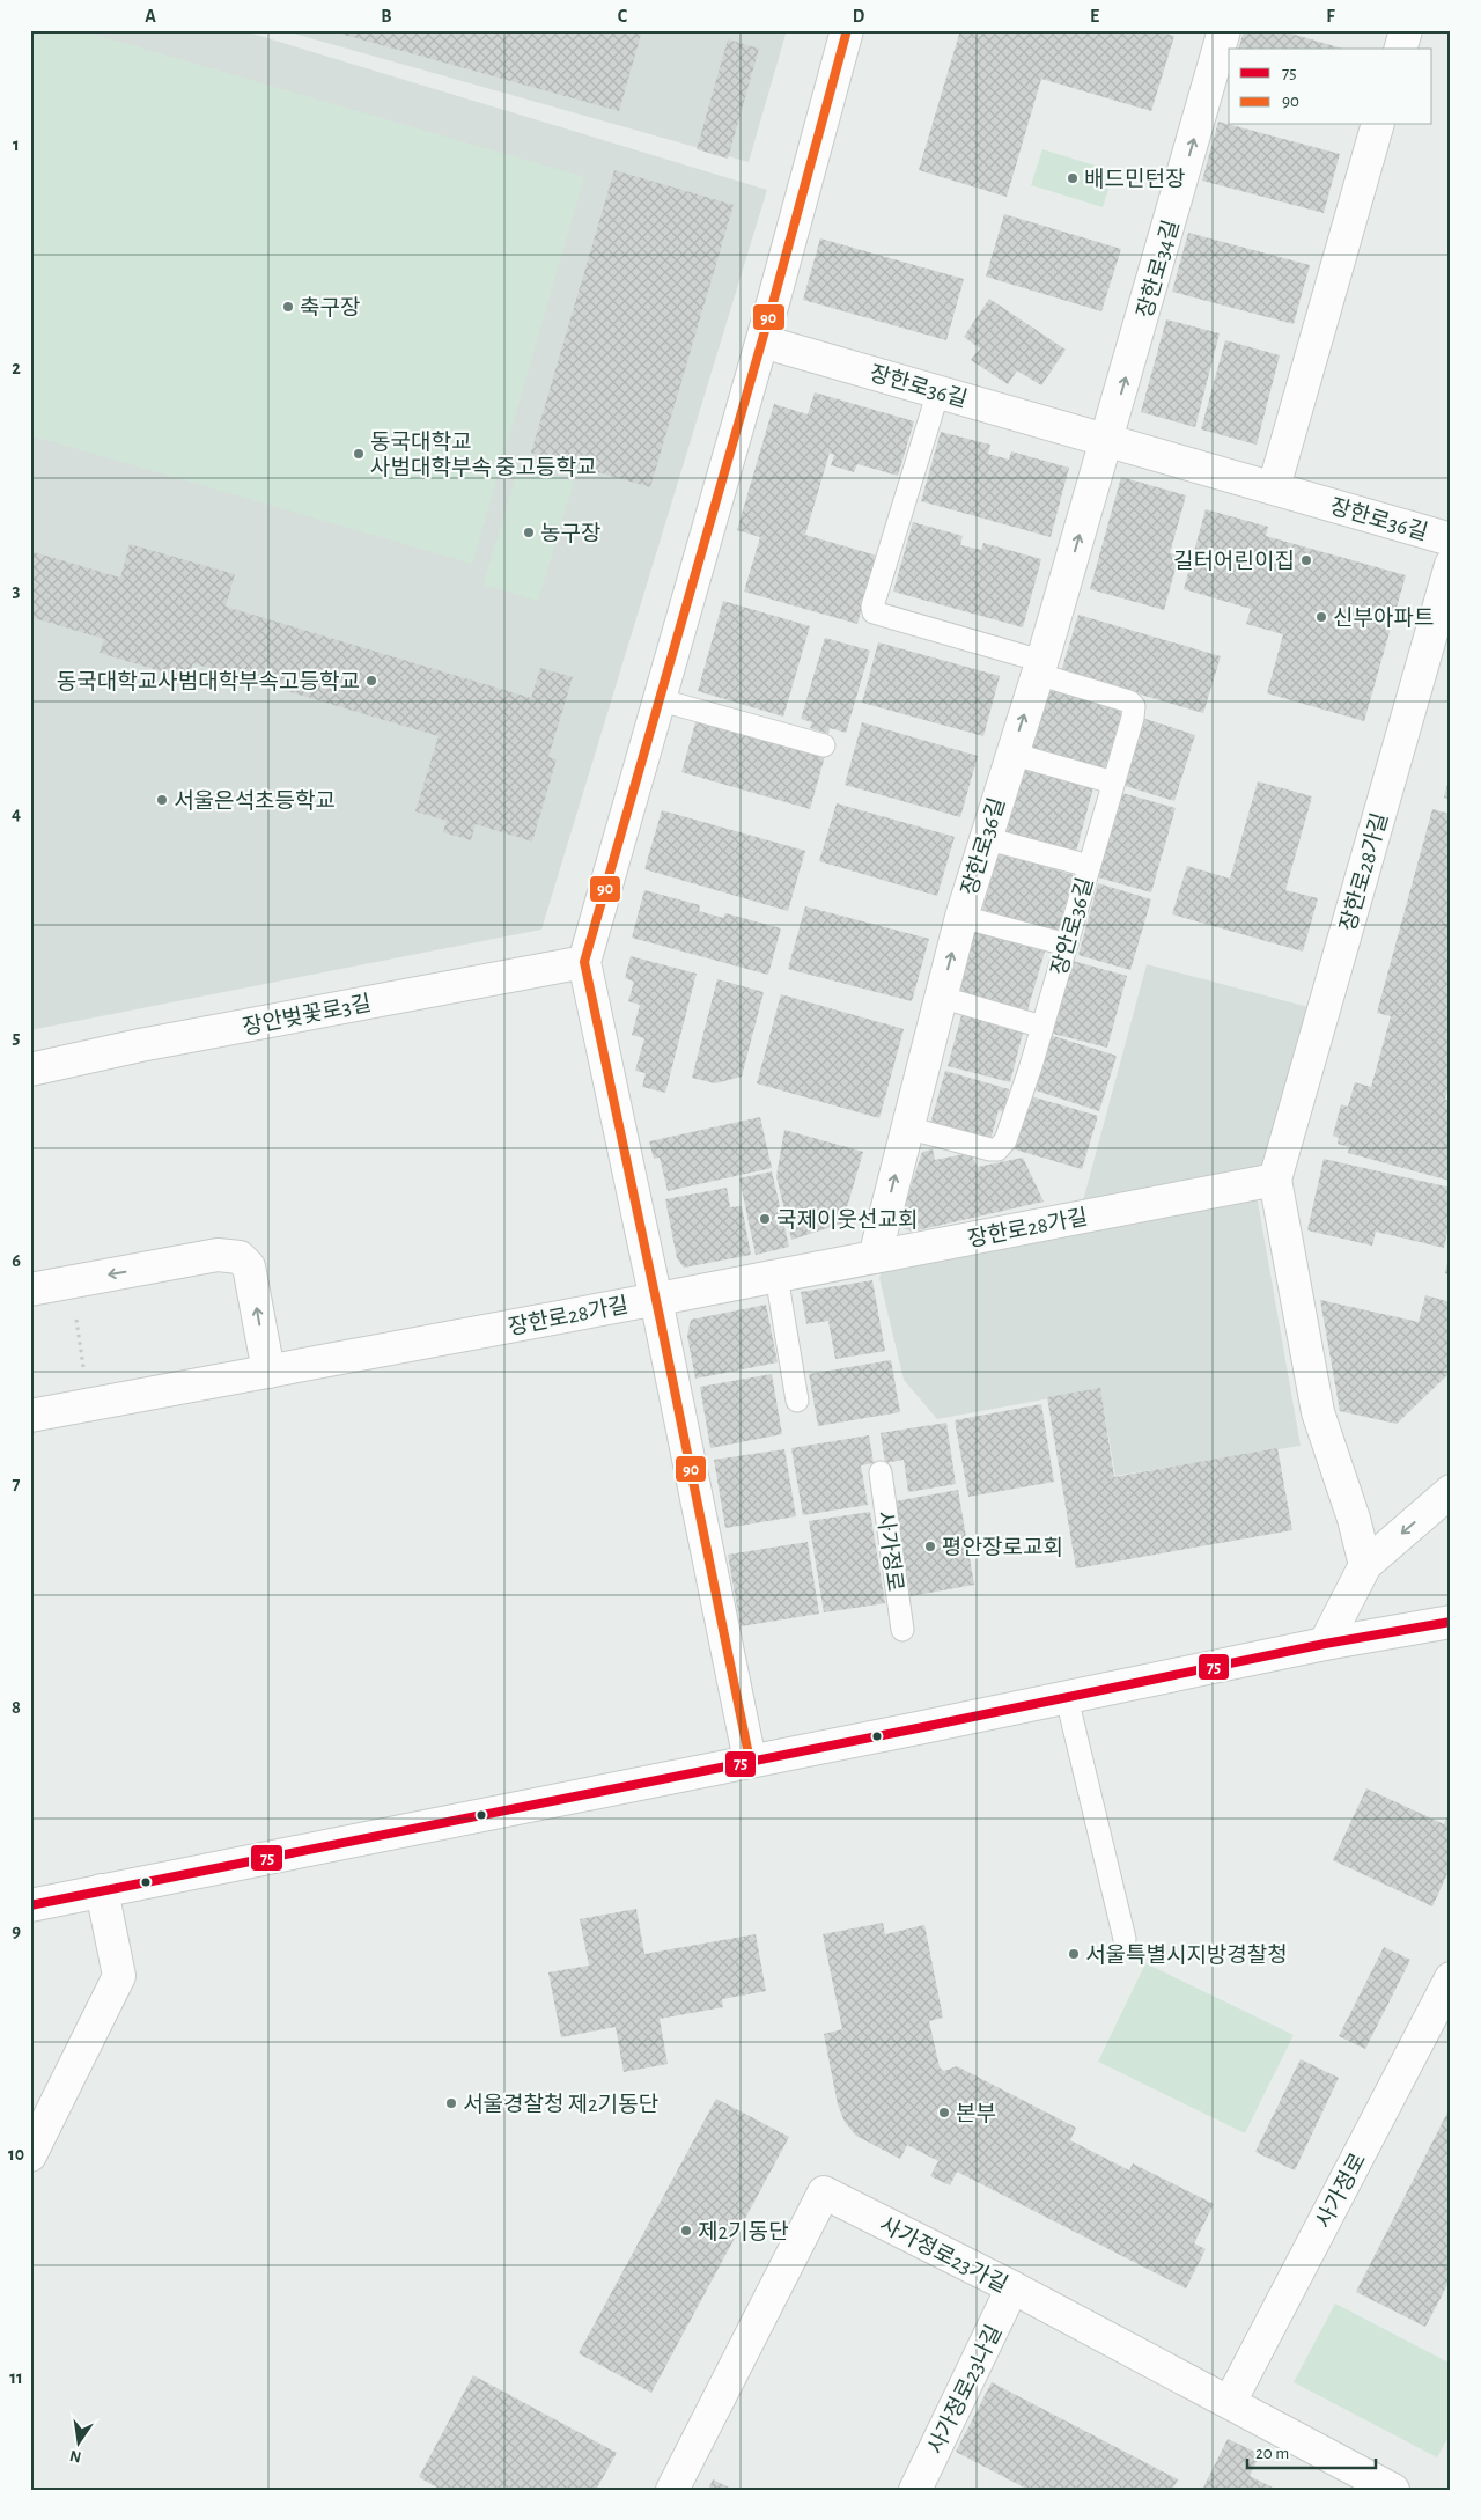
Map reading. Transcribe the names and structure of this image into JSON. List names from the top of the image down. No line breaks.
{"streets":{"street":["장한로34길","장한로36길","장한로28가길","장안벚꽃로3길","사가정로","사가정로23가길","사가정로23나길"],"lane":["장안로36길"]},"crossings":[["장한로34길","장한로36길"],["장한로36길","장한로28가길"],["장한로36길","장안로36길"],["사가정로","사가정로23가길"],["사가정로23가길","사가정로23나길"]],"places":["배드민턴장","축구장","동국대학교 사범대학부속 중고등학교","농구장","길터어린이집","신부아파트","동국대학교사범대학부속고등학교","서울은석초등학교","국제이웃선교회","평안장로교회","서울특별시지방경찰청","서울경찰청 제2기동단","본부","제2기동단"],"lines":["transit line 90","transit line 75"],"legend":["75","90"],"scale_bar":"20 m","north":"bottom","grid":{"columns":["A","B","C","D","E","F"],"rows":["1","2","3","4","5","6","7","8","9","10","11"]}}
